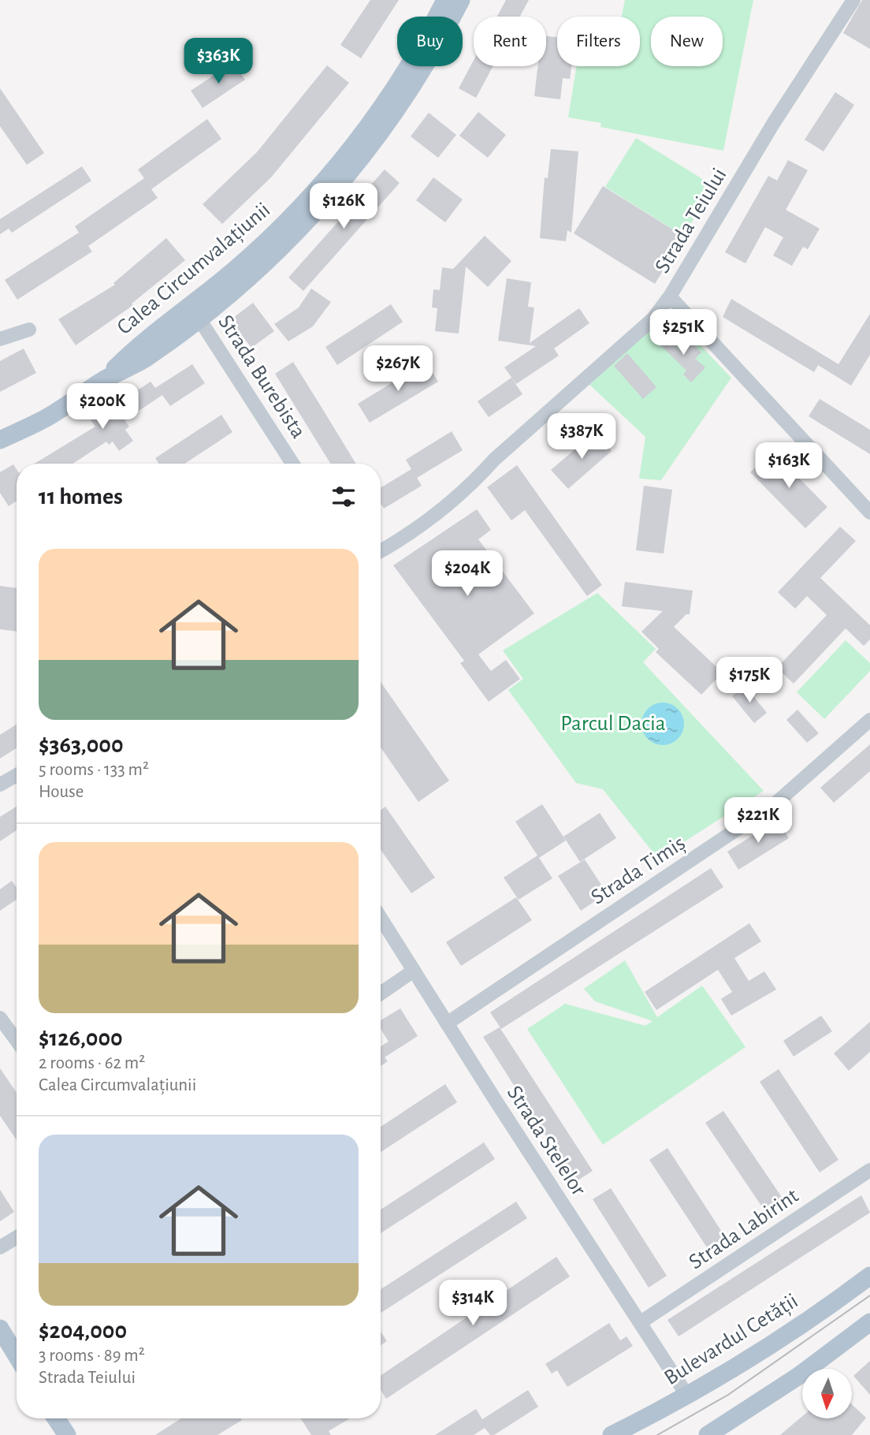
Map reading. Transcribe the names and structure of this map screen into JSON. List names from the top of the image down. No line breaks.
{"streets":{"main road":["Calea Circumvalațiunii","Bulevardul Cetății"],"street":["Strada Teiului","Strada Burebista","Strada Timiș","Strada Stelelor","Strada Labirint"]},"crossings":[["Calea Circumvalațiunii","Strada Burebista"],["Strada Timiș","Strada Stelelor"],["Strada Stelelor","Strada Labirint"],["Strada Stelelor","Bulevardul Cetății"]],"parks":["Parcul Dacia"],"north":"bottom","page":{"chip":["Buy","Rent","Filters","New"],"price":["$363K","$126K","$251K","$267K","$200K","$387K","$163K","$204K","$175K","$221K","$314K"],"heading":"11 homes","list":[{"name":"$363,000","note":"5 rooms · 133 m² · House"},{"name":"$126,000","note":"2 rooms · 62 m² · Calea Circumvalațiunii"},{"name":"$204,000","note":"3 rooms · 89 m² · Strada Teiului"}]}}
